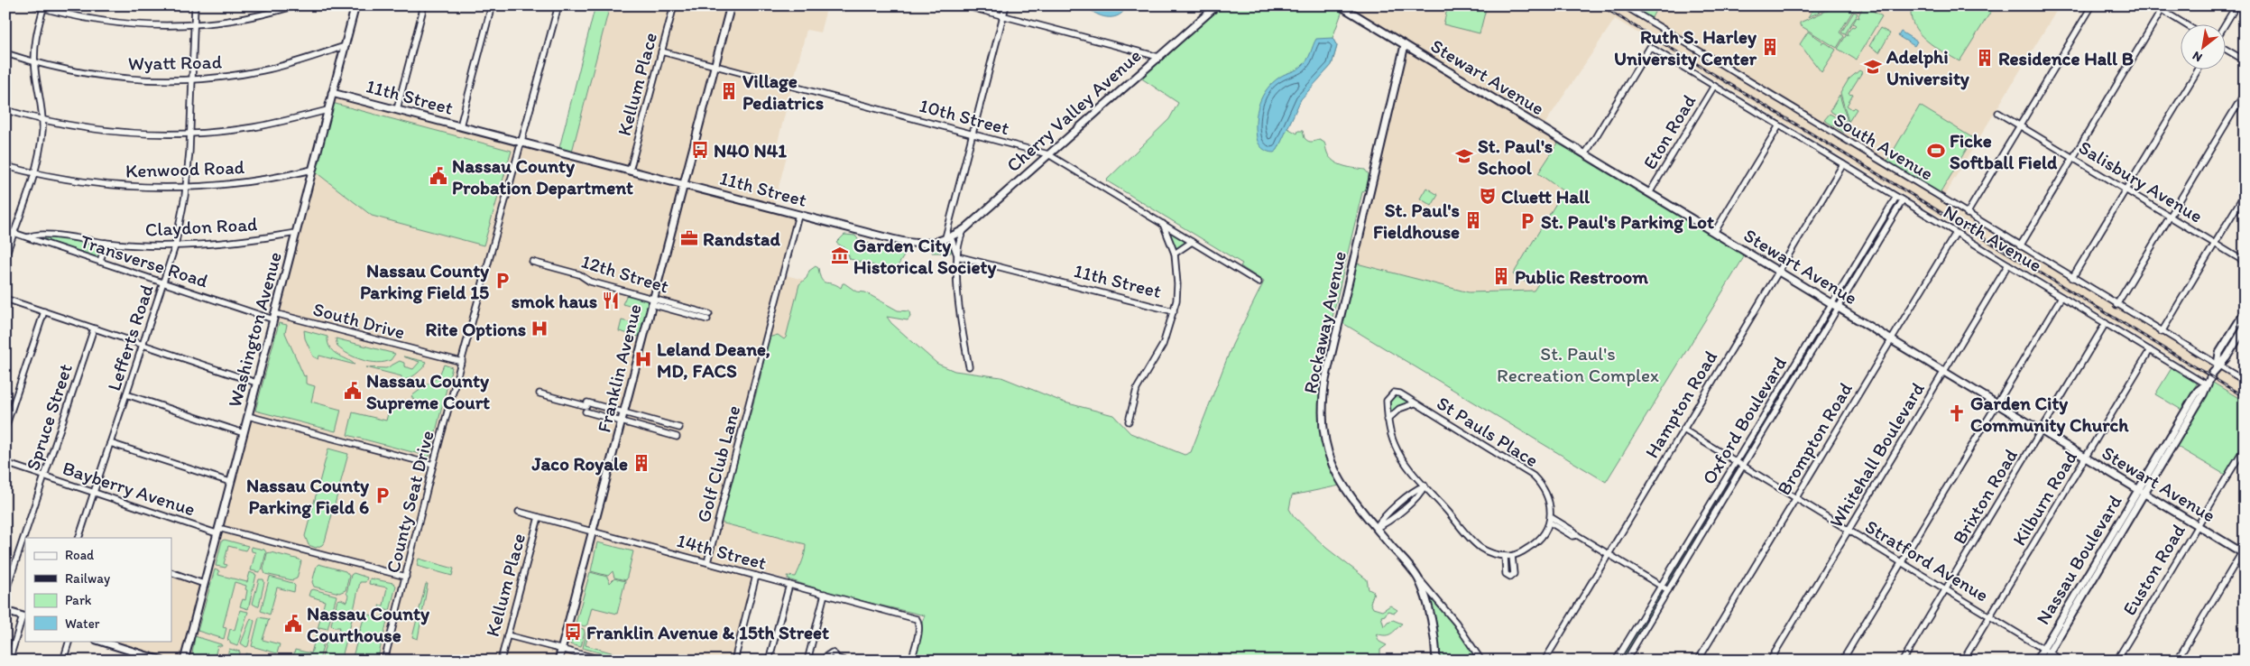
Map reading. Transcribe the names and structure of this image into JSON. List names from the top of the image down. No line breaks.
{"streets":{"main road":["Stewart Avenue","11th Street","Cherry Valley Avenue","Rockaway Avenue","Washington Avenue","Franklin Avenue","Nassau Boulevard"],"street":["Wyatt Road","Kellum Place","10th Street","Eton Road","South Avenue","Kenwood Road","Salisbury Avenue","Claydon Road","North Avenue","Transverse Road","12th Street","South Drive","Lefferts Road","Hampton Road","Spruce Street","Oxford Boulevard","St Pauls Place","Brompton Road","Whitehall Boulevard","Golf Club Lane","Bayberry Avenue","Brixton Road","Kilburn Road","County Seat Drive","14th Street","Stratford Avenue","Euston Road"]},"crossings":[["Wyatt Road","Washington Avenue"],["Wyatt Road","Lefferts Road"],["Stewart Avenue","Eton Road"],["Stewart Avenue","North Avenue"],["Stewart Avenue","Rockaway Avenue"],["Stewart Avenue","Hampton Road"],["Stewart Avenue","Oxford Boulevard"],["Stewart Avenue","Brompton Road"],["Stewart Avenue","Whitehall Boulevard"],["Stewart Avenue","Brixton Road"],["Stewart Avenue","Kilburn Road"],["Stewart Avenue","Nassau Boulevard"],["Stewart Avenue","Euston Road"],["Kellum Place","11th Street"],["Kellum Place","10th Street"],["Kellum Place","14th Street"],["11th Street","Cherry Valley Avenue"],["11th Street","Washington Avenue"],["11th Street","Franklin Avenue"],["11th Street","Golf Club Lane"],["11th Street","County Seat Drive"],["Cherry Valley Avenue","10th Street"],["10th Street","Franklin Avenue"],["Eton Road","North Avenue"],["South Avenue","Nassau Boulevard"],["Kenwood Road","Washington Avenue"],["Kenwood Road","Lefferts Road"],["Claydon Road","Transverse Road"],["Claydon Road","Washington Avenue"],["Claydon Road","Lefferts Road"],["North Avenue","Hampton Road"],["North Avenue","Oxford Boulevard"],["North Avenue","Brompton Road"],["North Avenue","Whitehall Boulevard"],["North Avenue","Brixton Road"],["North Avenue","Kilburn Road"],["North Avenue","Nassau Boulevard"],["Transverse Road","South Drive"],["Transverse Road","Washington Avenue"],["Transverse Road","Lefferts Road"],["12th Street","Franklin Avenue"],["South Drive","Washington Avenue"],["South Drive","County Seat Drive"],["Washington Avenue","Bayberry Avenue"],["Lefferts Road","Bayberry Avenue"],["Franklin Avenue","14th Street"],["Hampton Road","Stratford Avenue"],["Spruce Street","Bayberry Avenue"],["Oxford Boulevard","Stratford Avenue"],["Brompton Road","Stratford Avenue"],["Whitehall Boulevard","Stratford Avenue"],["Golf Club Lane","14th Street"],["Bayberry Avenue","County Seat Drive"],["Brixton Road","Stratford Avenue"],["Kilburn Road","Stratford Avenue"],["Nassau Boulevard","Stratford Avenue"]],"parks":["St. Paul's Recreation Complex"],"places":{"building":["Ruth S. Harley University Center","Residence Hall B","Village Pediatrics","St. Paul's Fieldhouse","Public Restroom","Jaco Royale"],"school or university":["Adelphi University","St. Paul's School"],"bus stop":["N40 N41","Franklin Avenue & 15th Street"],"sports":["Ficke Softball Field"],"public building":["Nassau County Probation Department","Nassau County Supreme Court","Nassau County Courthouse"],"theatre":["Cluett Hall"],"parking":["St. Paul's Parking Lot","Nassau County Parking Field 15","Nassau County Parking Field 6"],"office":["Randstad"],"museum":["Garden City Historical Society"],"restaurant":["smok haus"],"hospital":["Rite Options","Leland Deane, MD, FACS"],"church":["Garden City Community Church"]},"legend":["Road","Railway","Park","Water"],"north":"bottom left"}
